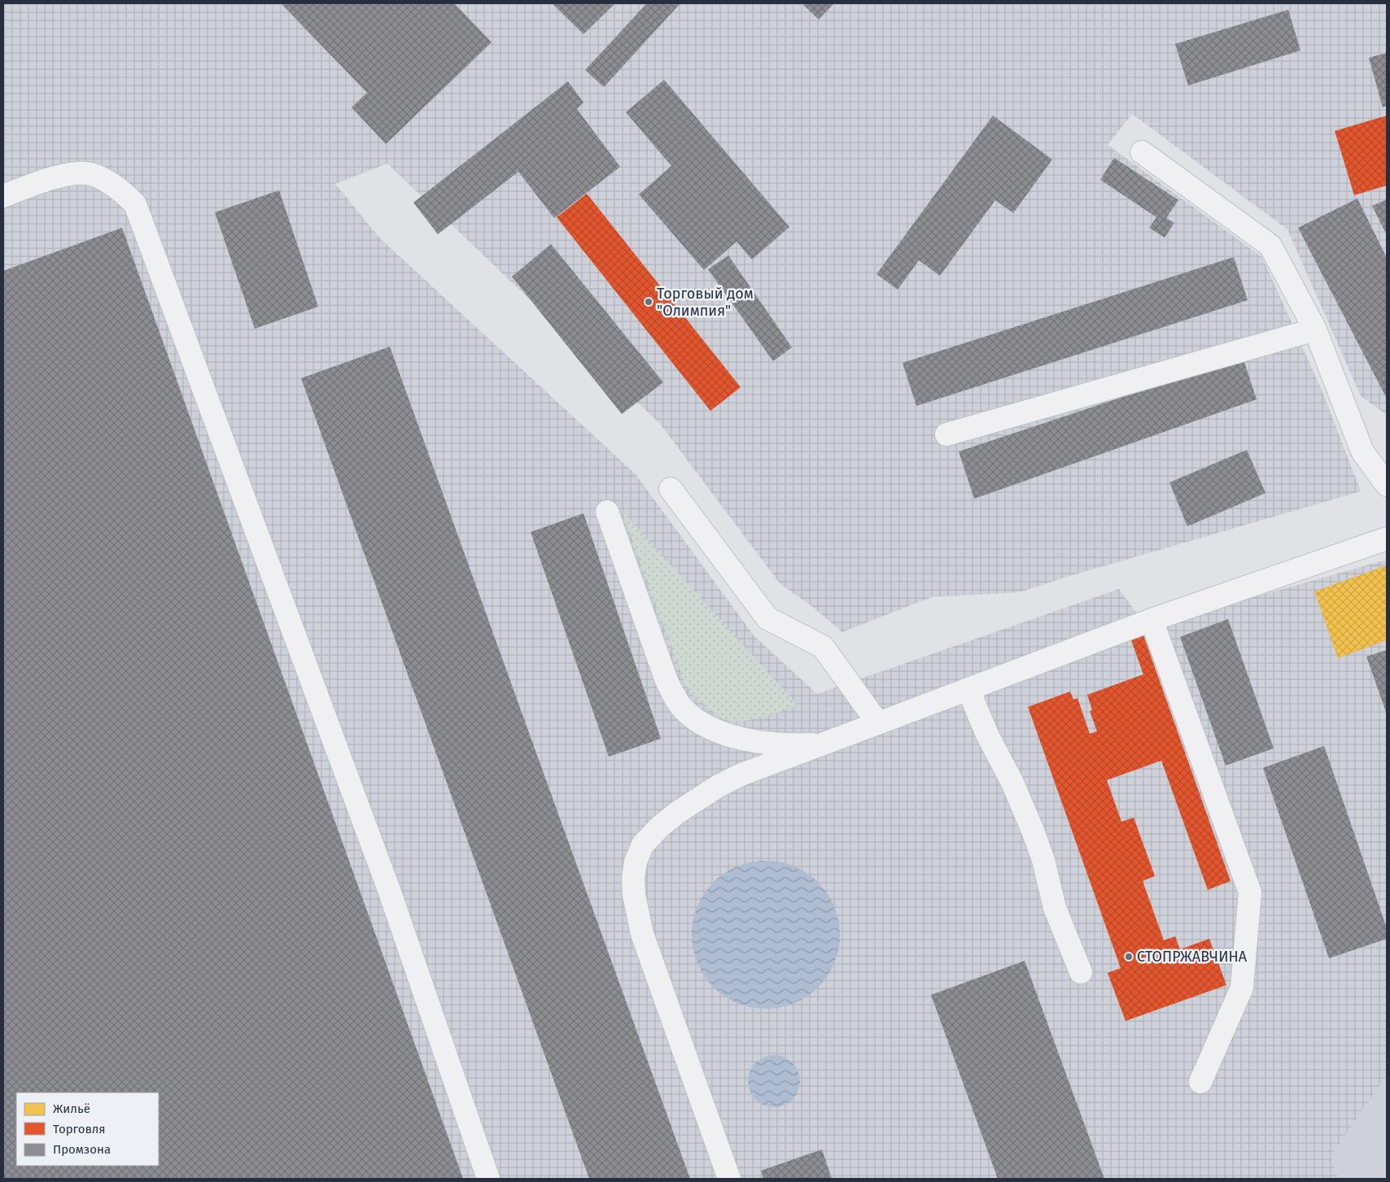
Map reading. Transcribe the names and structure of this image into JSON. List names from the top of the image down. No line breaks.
{"places":["Торговый дом \"Олимпия\"","СТОПРЖАВЧИНА"],"legend":["Жильё","Торговля","Промзона"]}
